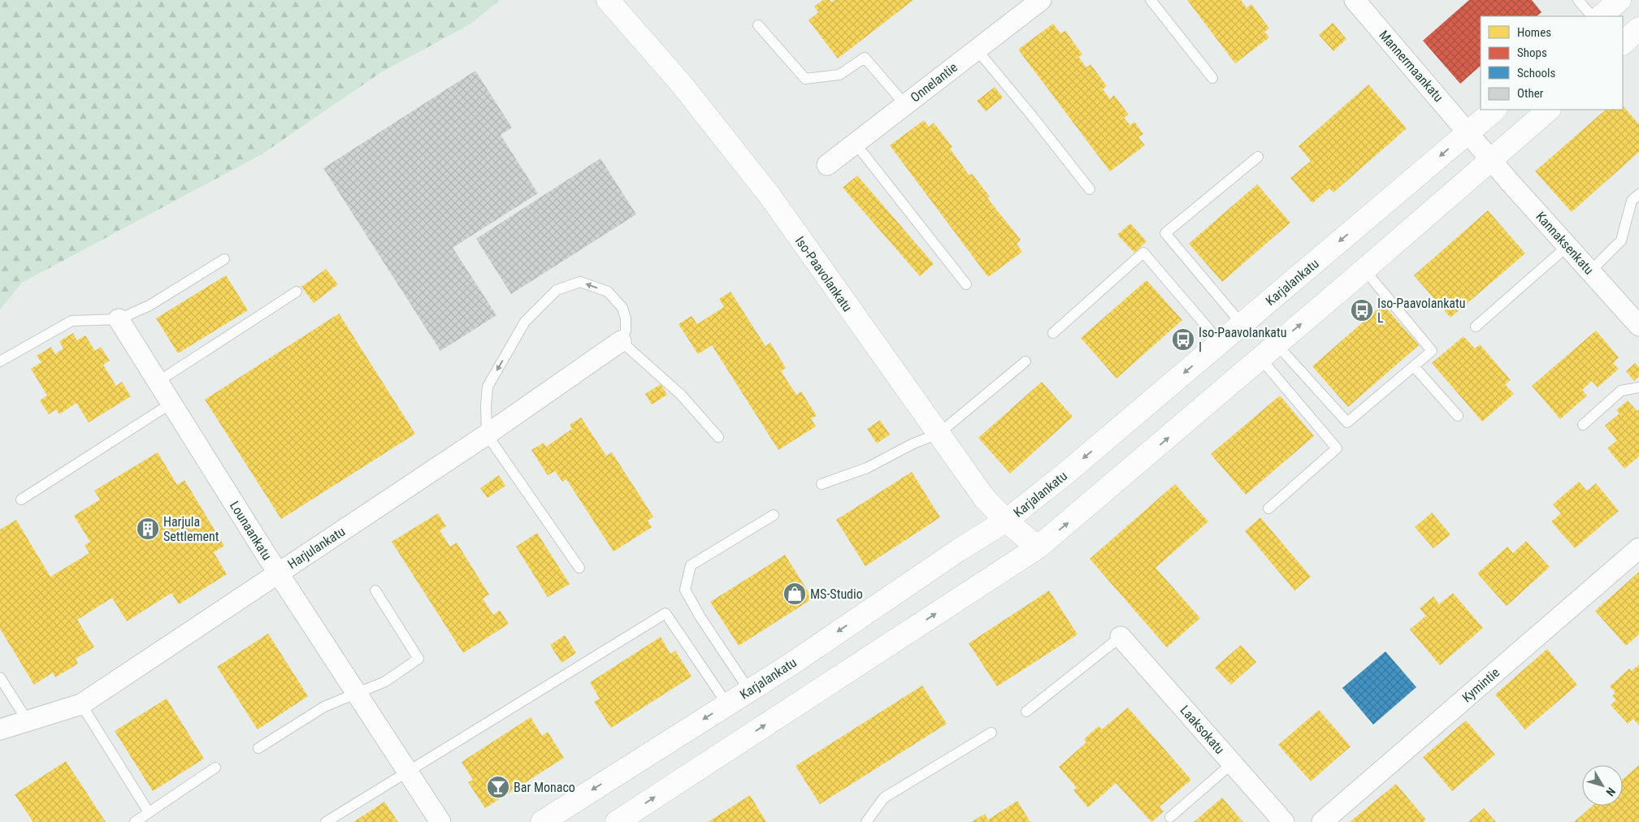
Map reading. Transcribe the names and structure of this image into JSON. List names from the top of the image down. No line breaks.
{"streets":{"main road":["Iso-Paavolankatu","Karjalankatu"],"street":["Mannermaankatu","Onnelantie","Kannaksenkatu","Lounaankatu","Harjulankatu","Kymintie","Laaksokatu"]},"crossings":[["Mannermaankatu","Kannaksenkatu"],["Mannermaankatu","Karjalankatu"],["Iso-Paavolankatu","Karjalankatu"],["Lounaankatu","Harjulankatu"]],"places":{"bus stop":["Iso-Paavolankatu L","Iso-Paavolankatu I"],"building":["Harjula Settlement"],"shop":["MS-Studio"],"bar":["Bar Monaco"]},"legend":["Homes","Shops","Schools","Other"],"north":"bottom right"}
